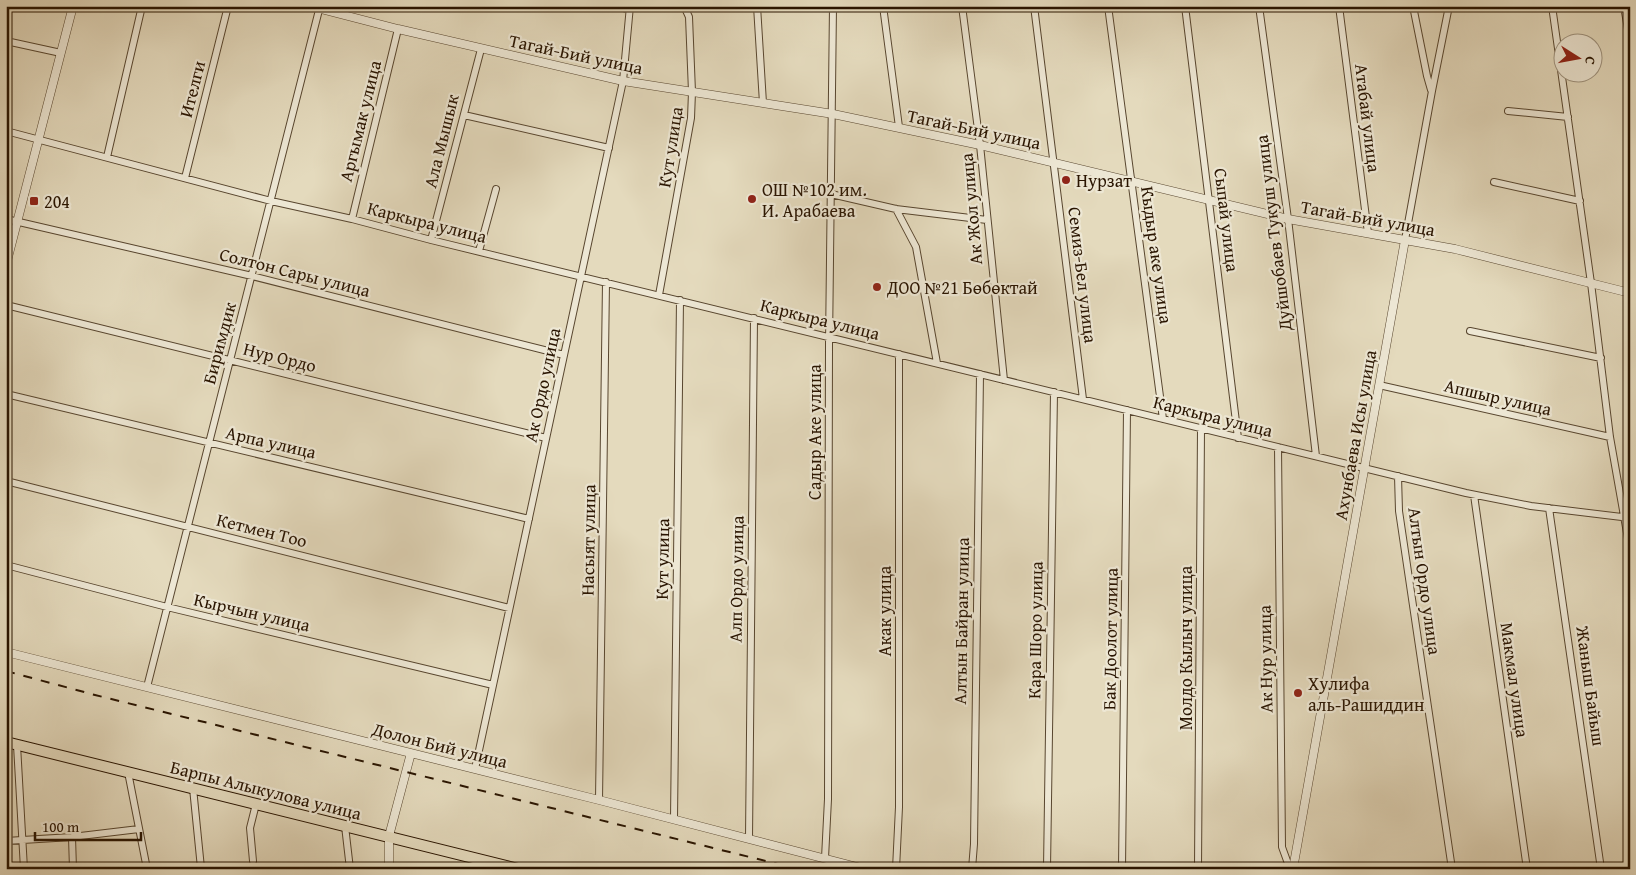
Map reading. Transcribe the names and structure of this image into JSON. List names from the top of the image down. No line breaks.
{"streets":{"main road":["Барпы Алыкулова улица"],"street":["Тагай-Бий улица","Ителги","Атабай улица","Аргымак улица","Ала Мышык","Кут улица","Ак Жол улица","Сыпай улица","Каркыра улица","Дуйшобаев Тукуш улица","Кыдыр аке улица","Солтон Сары улица","Семиз-Бел улица","Биримдик","Нур Ордо","Ак Ордо улица","Апшыр улица","Садыр Аке улица","Ахунбаева Исы улица","Арпа улица","Кетмен Тоо","Насыят улица","Алп Ордо улица","Алтын Ордо улица","Акак улица","Кырчын улица","Алтын Байран улица","Кара Шоро улица","Бак Доолот улица","Молдо Кылыч улица","Ак Нур улица","Макмал улица","Жаныш Байыш","Долон Бий улица"]},"crossings":[["Тагай-Бий улица","Атабай улица"],["Тагай-Бий улица","Аргымак улица"],["Тагай-Бий улица","Ала Мышык"],["Тагай-Бий улица","Кут улица"],["Тагай-Бий улица","Ак Жол улица"],["Тагай-Бий улица","Сыпай улица"],["Тагай-Бий улица","Дуйшобаев Тукуш улица"],["Тагай-Бий улица","Кыдыр аке улица"],["Тагай-Бий улица","Семиз-Бел улица"],["Тагай-Бий улица","Биримдик"],["Тагай-Бий улица","Ак Ордо улица"],["Тагай-Бий улица","Садыр Аке улица"],["Тагай-Бий улица","Ахунбаева Исы улица"],["Ителги","Каркыра улица"],["Аргымак улица","Каркыра улица"],["Ала Мышык","Каркыра улица"],["Кут улица","Каркыра улица"],["Кут улица","Долон Бий улица"],["Ак Жол улица","Каркыра улица"],["Сыпай улица","Каркыра улица"],["Каркыра улица","Дуйшобаев Тукуш улица"],["Каркыра улица","Кыдыр аке улица"],["Каркыра улица","Семиз-Бел улица"],["Каркыра улица","Биримдик"],["Каркыра улица","Ак Ордо улица"],["Каркыра улица","Садыр Аке улица"],["Каркыра улица","Ахунбаева Исы улица"],["Каркыра улица","Насыят улица"],["Каркыра улица","Алп Ордо улица"],["Каркыра улица","Алтын Ордо улица"],["Каркыра улица","Акак улица"],["Каркыра улица","Алтын Байран улица"],["Каркыра улица","Кара Шоро улица"],["Каркыра улица","Бак Доолот улица"],["Каркыра улица","Молдо Кылыч улица"],["Каркыра улица","Ак Нур улица"],["Каркыра улица","Макмал улица"],["Каркыра улица","Жаныш Байыш"],["Солтон Сары улица","Биримдик"],["Солтон Сары улица","Ак Ордо улица"],["Биримдик","Нур Ордо"],["Биримдик","Арпа улица"],["Биримдик","Кетмен Тоо"],["Биримдик","Кырчын улица"],["Биримдик","Долон Бий улица"],["Нур Ордо","Ак Ордо улица"],["Ак Ордо улица","Арпа улица"],["Ак Ордо улица","Кетмен Тоо"],["Ак Ордо улица","Кырчын улица"],["Ак Ордо улица","Долон Бий улица"],["Апшыр улица","Ахунбаева Исы улица"],["Садыр Аке улица","Долон Бий улица"],["Ахунбаева Исы улица","Ак Нур улица"],["Насыят улица","Долон Бий улица"],["Алп Ордо улица","Долон Бий улица"]],"places":{"other":["Нурзат","ОШ №102 им. И. Арабаева","ДОО №21 Бөбөктай","Хулифа аль-Рашиддин"],"transit":["204"]},"scale_bar":"100 m","north":"right"}
